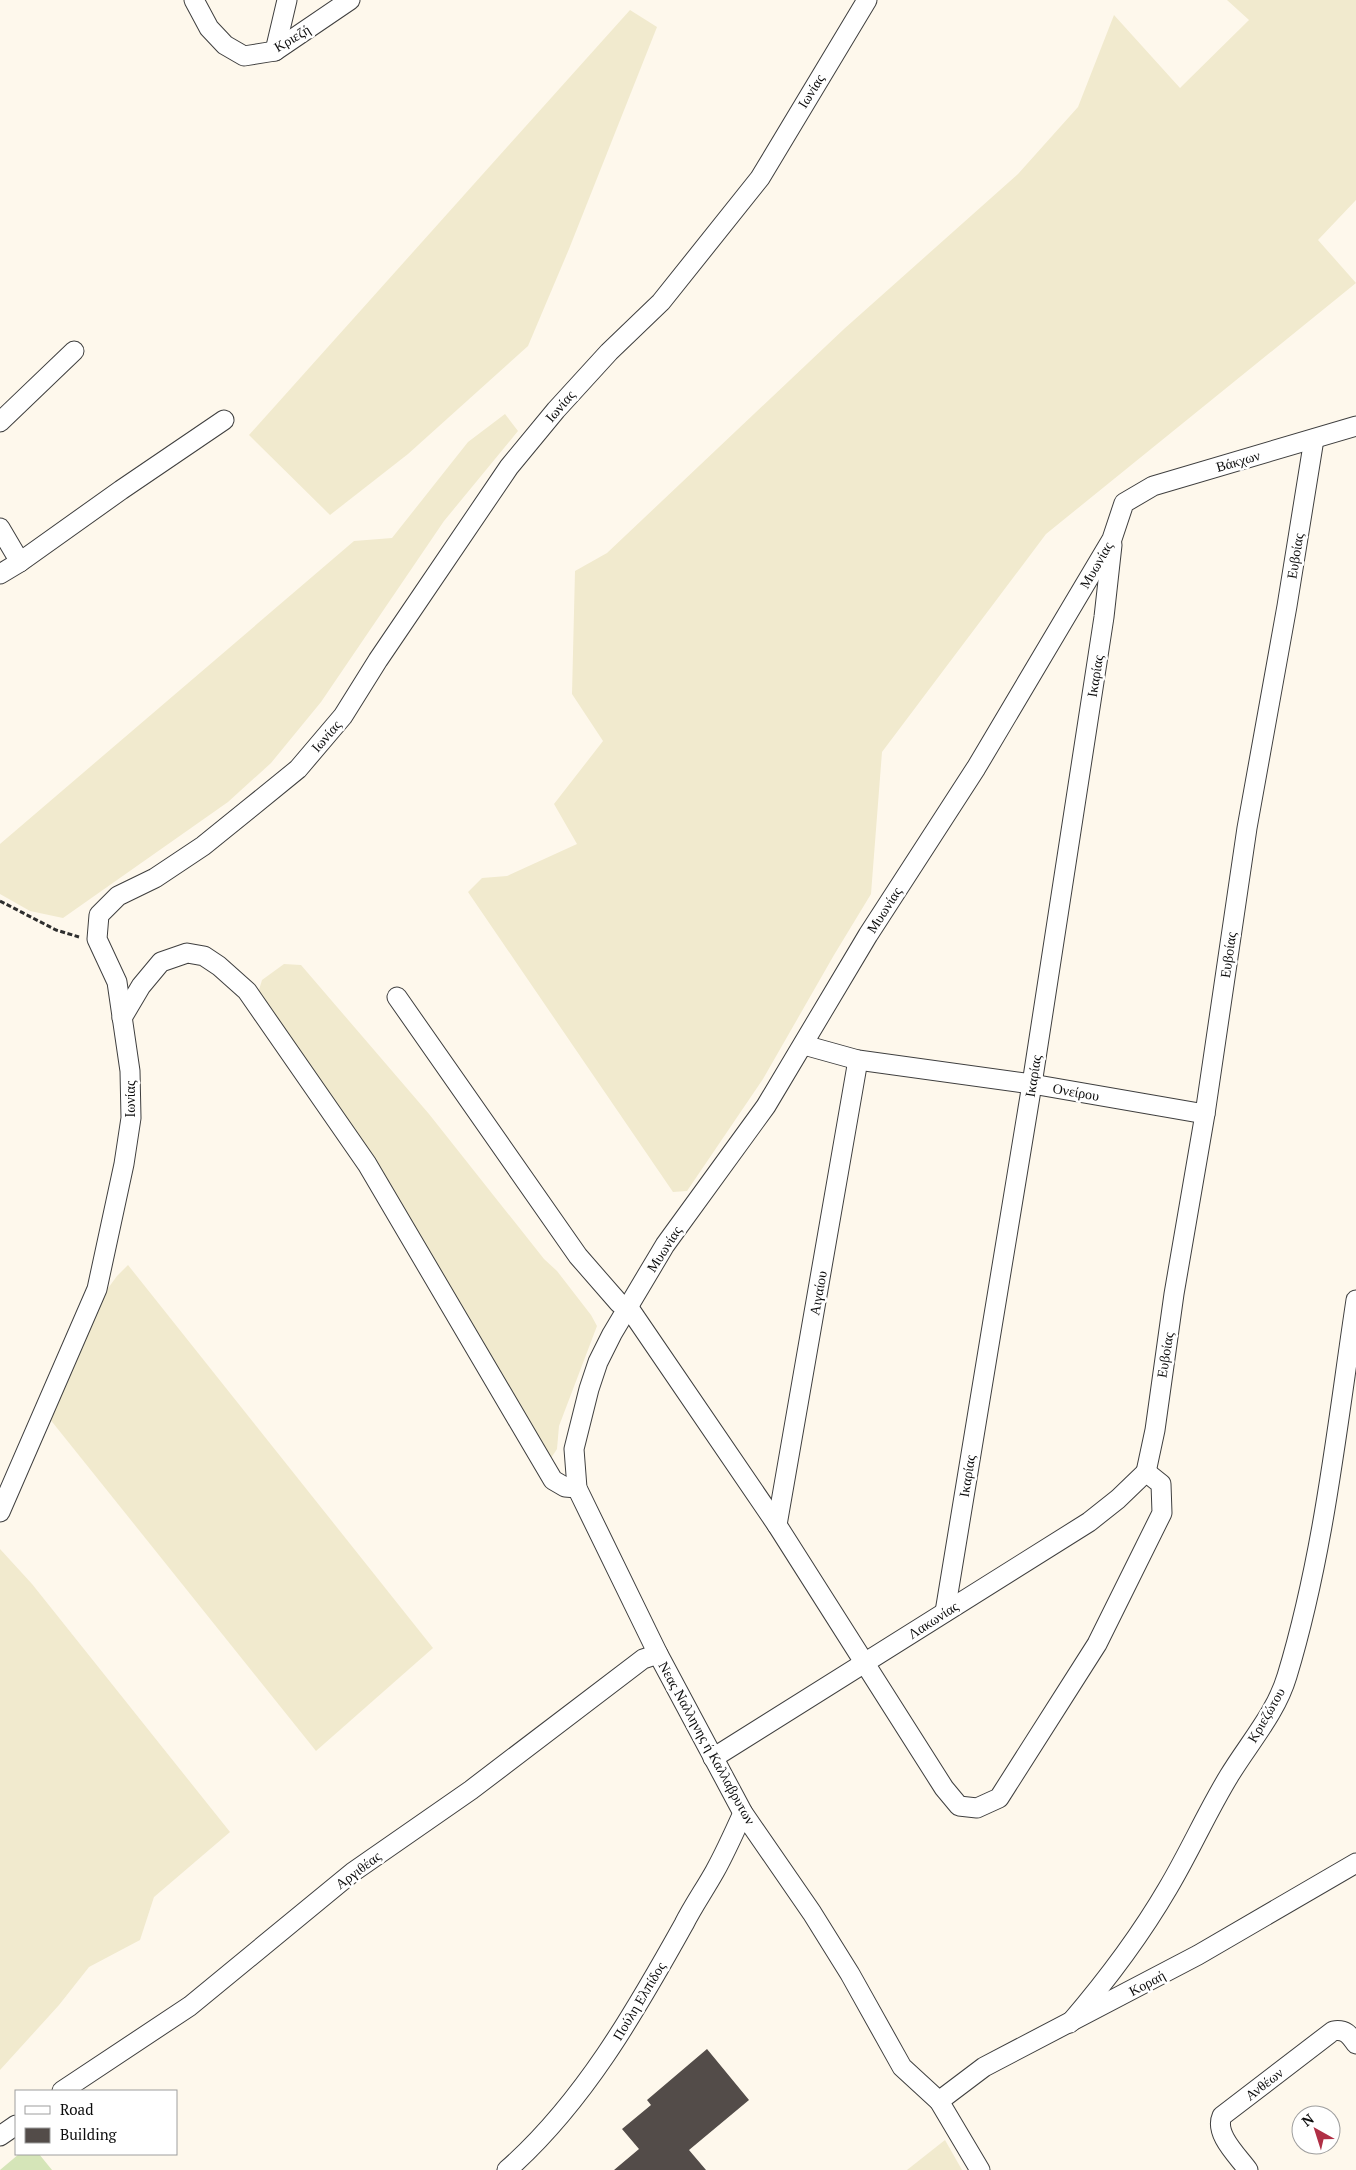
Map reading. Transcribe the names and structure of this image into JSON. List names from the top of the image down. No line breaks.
{"streets":{"street":["Κριεζή","Ιωνίας","Βάκχων","Ευβοίας","Μυωνίας","Ικαρίας","Ονείρου","Αιγαίου","Λακωνίας","Κριεζώτου","Νεας Nαλληνης ή Καλλαβρυτων","Αργιθέας","Κοραή","Πούλη Ελπίδος","Ανθέων"]},"crossings":[["Βάκχων","Ευβοίας"],["Βάκχων","Μυωνίας"],["Ευβοίας","Ονείρου"],["Ευβοίας","Λακωνίας"],["Μυωνίας","Ικαρίας"],["Μυωνίας","Ονείρου"],["Μυωνίας","Νεας Nαλληνης ή Καλλαβρυτων"],["Ικαρίας","Ονείρου"],["Ικαρίας","Λακωνίας"],["Ονείρου","Αιγαίου"],["Λακωνίας","Νεας Nαλληνης ή Καλλαβρυτων"],["Κριεζώτου","Κοραή"],["Νεας Nαλληνης ή Καλλαβρυτων","Αργιθέας"],["Νεας Nαλληνης ή Καλλαβρυτων","Κοραή"],["Νεας Nαλληνης ή Καλλαβρυτων","Πούλη Ελπίδος"]],"legend":["Road","Building"],"north":"top left"}
